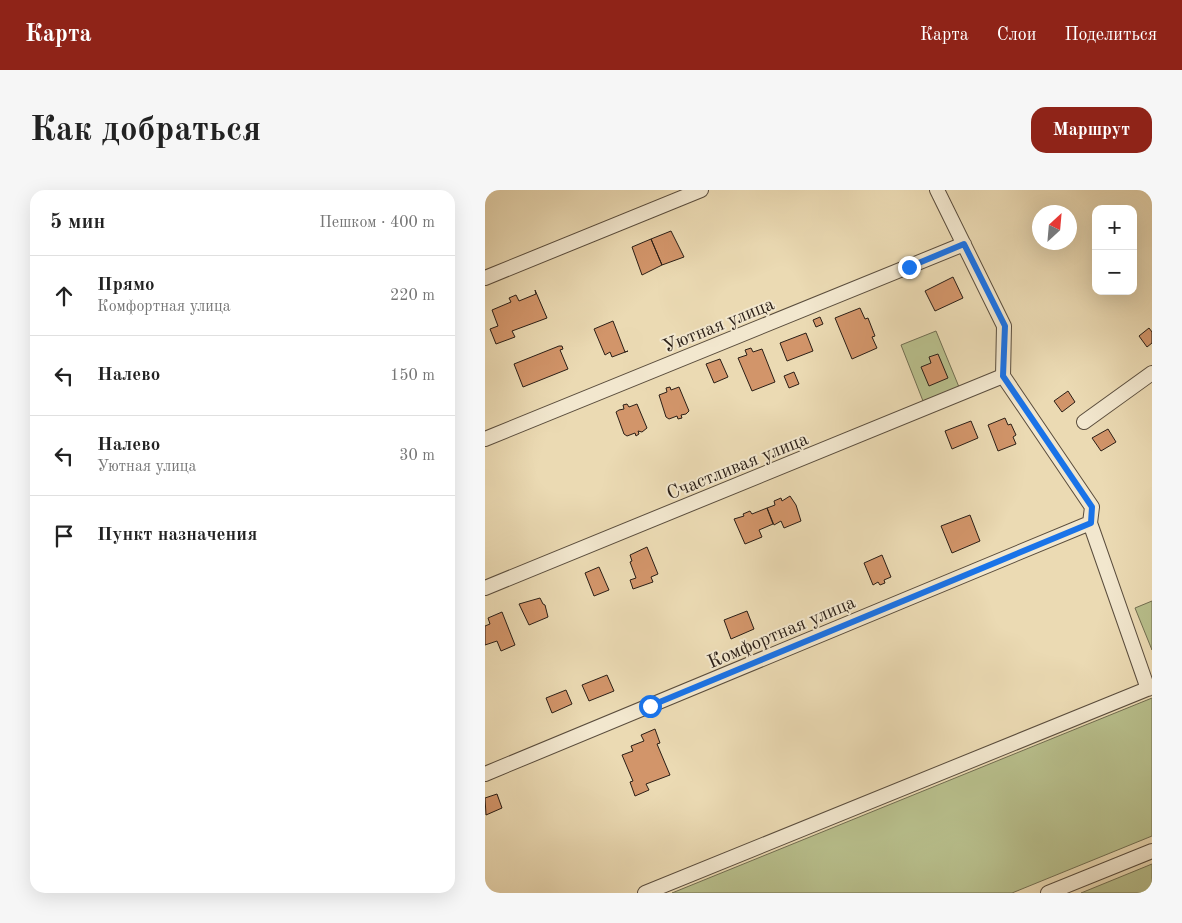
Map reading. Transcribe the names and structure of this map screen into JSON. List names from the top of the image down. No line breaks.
{"streets":{"street":["Уютная улица","Счастливая улица","Комфортная улица"]},"north":"top right","page":{"header":"Карта","nav":["Карта","Слои","Поделиться"],"buttons":"Маршрут","title":"Как добраться","heading":["5 мин","Пешком · 400 m"],"map_buttons":["+","−"],"list":[["Прямо","Комфортная улица","220 m"],["Налево","150 m"],["Налево","Уютная улица","30 m"],"Пункт назначения"]}}
